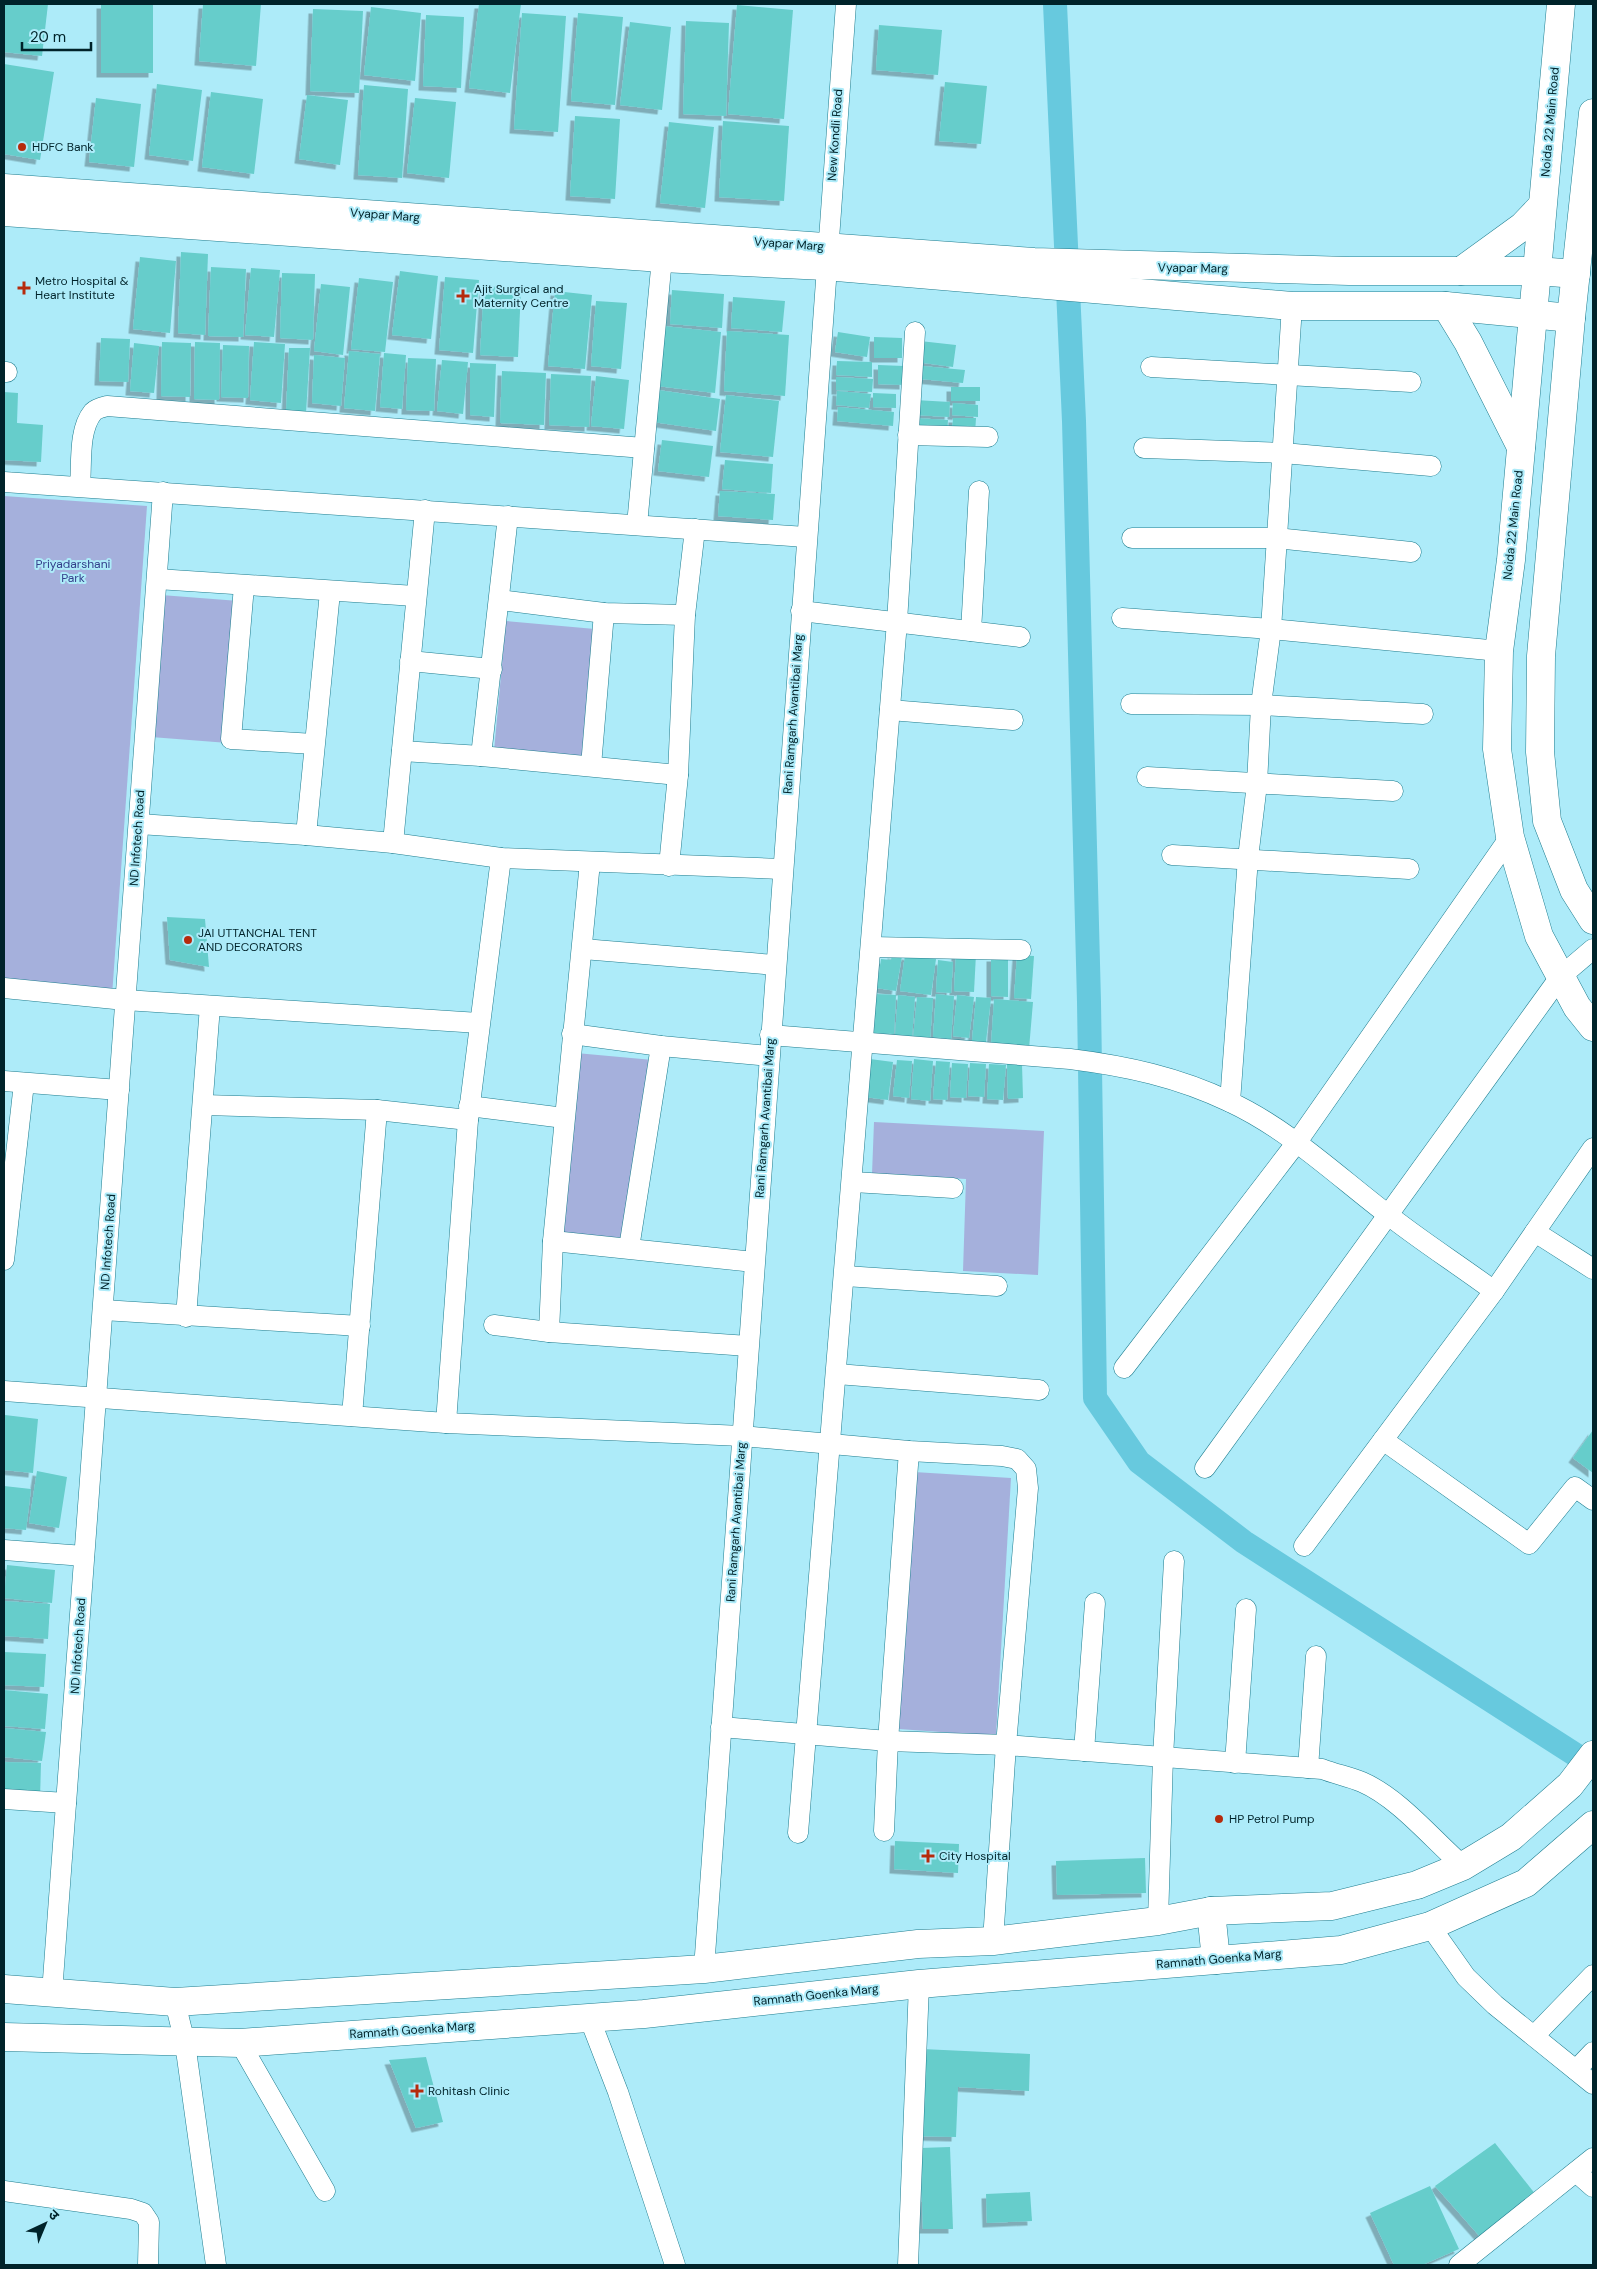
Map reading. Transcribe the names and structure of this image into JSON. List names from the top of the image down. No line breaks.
{"streets":{"street":["Noida 22 Main Road","New Kondli Road","Vyapar Marg","Rani Ramgarh Avantibai Marg","ND Infotech Road","Ramnath Goenka Marg"]},"crossings":[["Noida 22 Main Road","Vyapar Marg"],["New Kondli Road","Vyapar Marg"],["New Kondli Road","Rani Ramgarh Avantibai Marg"],["Vyapar Marg","Rani Ramgarh Avantibai Marg"]],"parks":["Priyadarshani Park"],"places":{"other":["HDFC Bank","JAI UTTANCHAL TENT AND DECORATORS","HP Petrol Pump"],"health":["Metro Hospital & Heart Institute","Ajit Surgical and Maternity Centre","City Hospital","Rohitash Clinic"]},"scale_bar":"20 m","north":"top right"}
